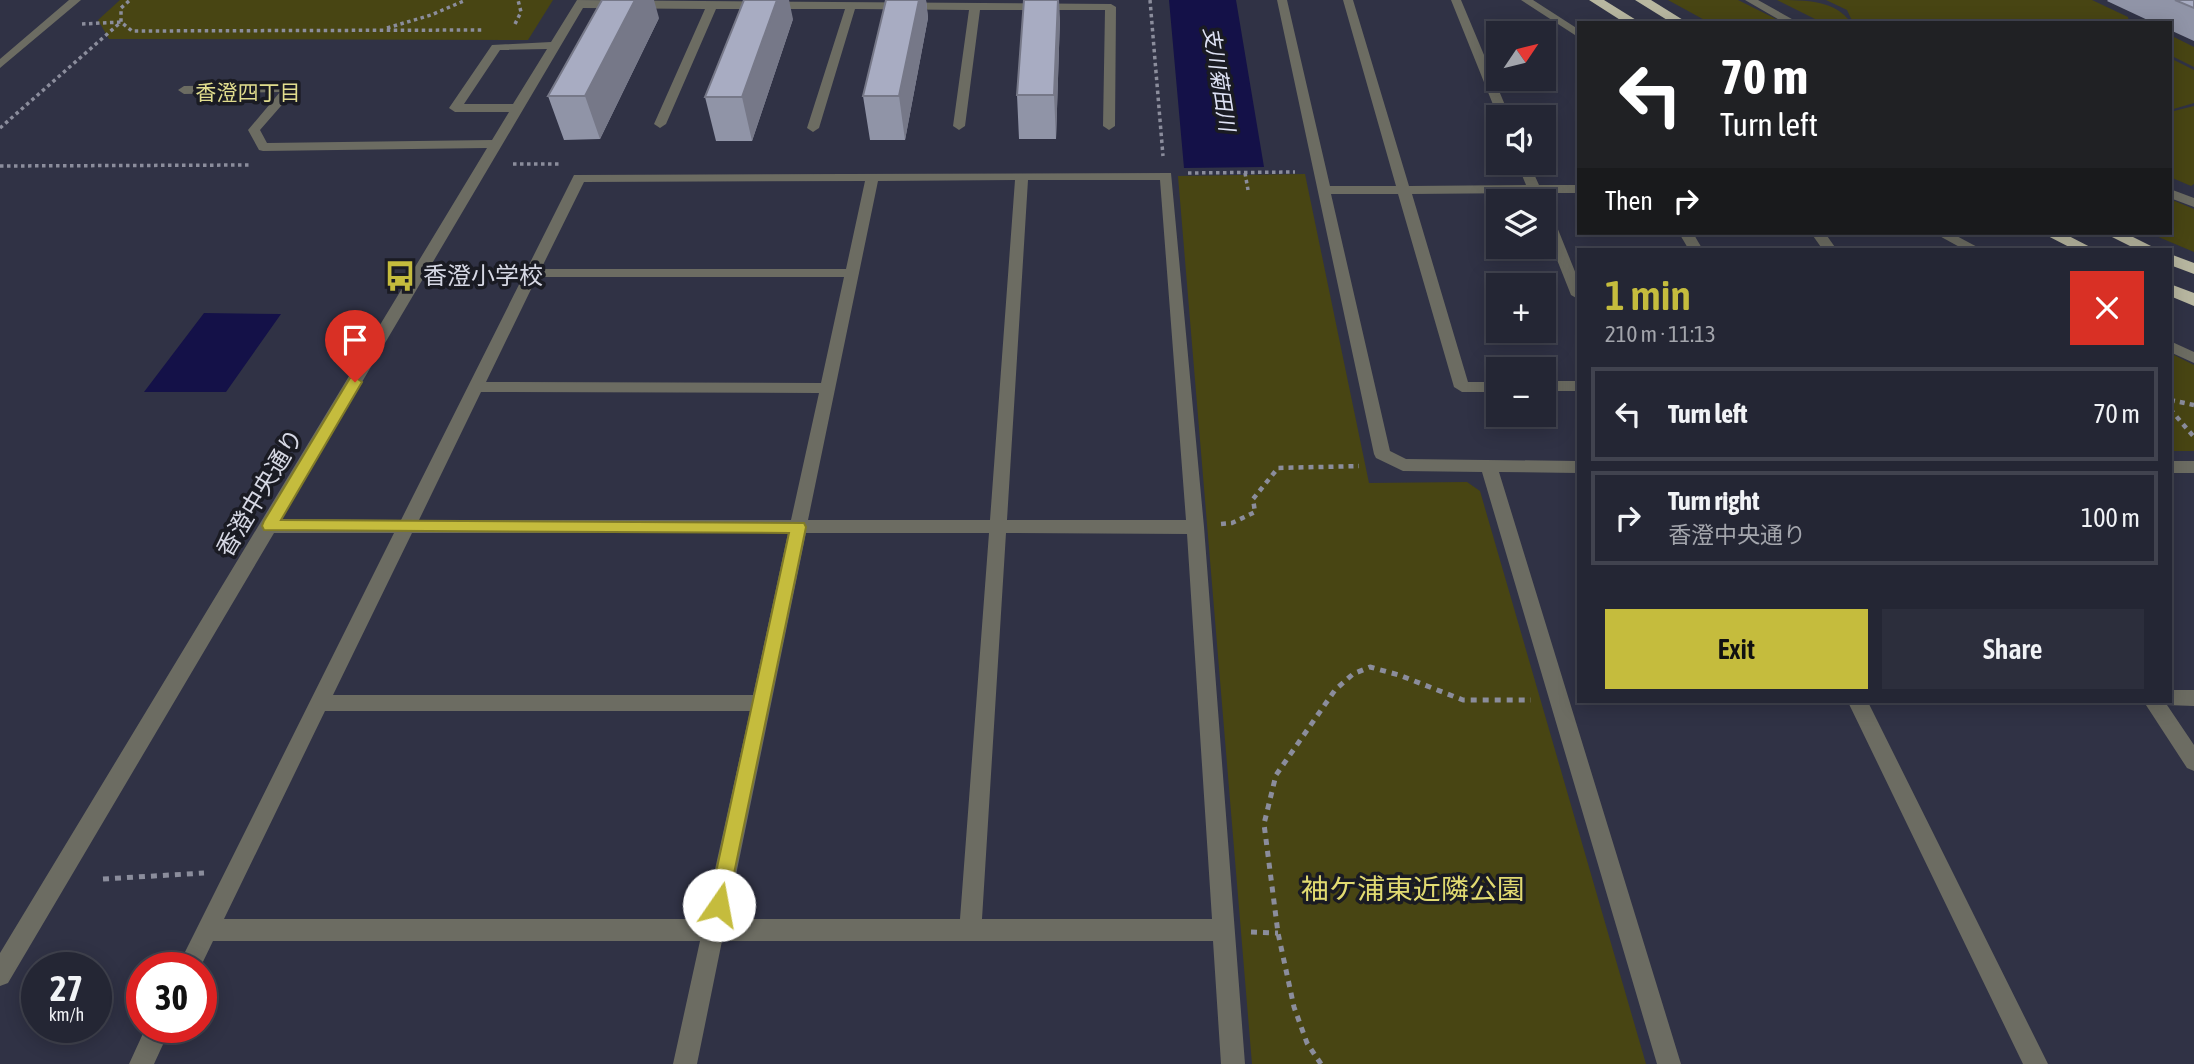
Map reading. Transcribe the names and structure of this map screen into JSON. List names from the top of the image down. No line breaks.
{"streets":{"street":["香澄中央通り"]},"districts":["香澄四丁目"],"water":["支川菊田川"],"parks":["袖ケ浦東近隣公園"],"places":{"bus stop":["香澄小学校"]},"north":"top right","page":{"map_buttons":["+","−"],"turn":["70 m","Turn left"],"then":"Then","heading":["1 min","210 m · 11:13"],"list":[{"name":"Turn left","value":"70 m"},{"name":"Turn right","note":"香澄中央通り","value":"100 m"}],"buttons":["Exit","Share"],"speed":"27 km/h","limit":"30"}}
